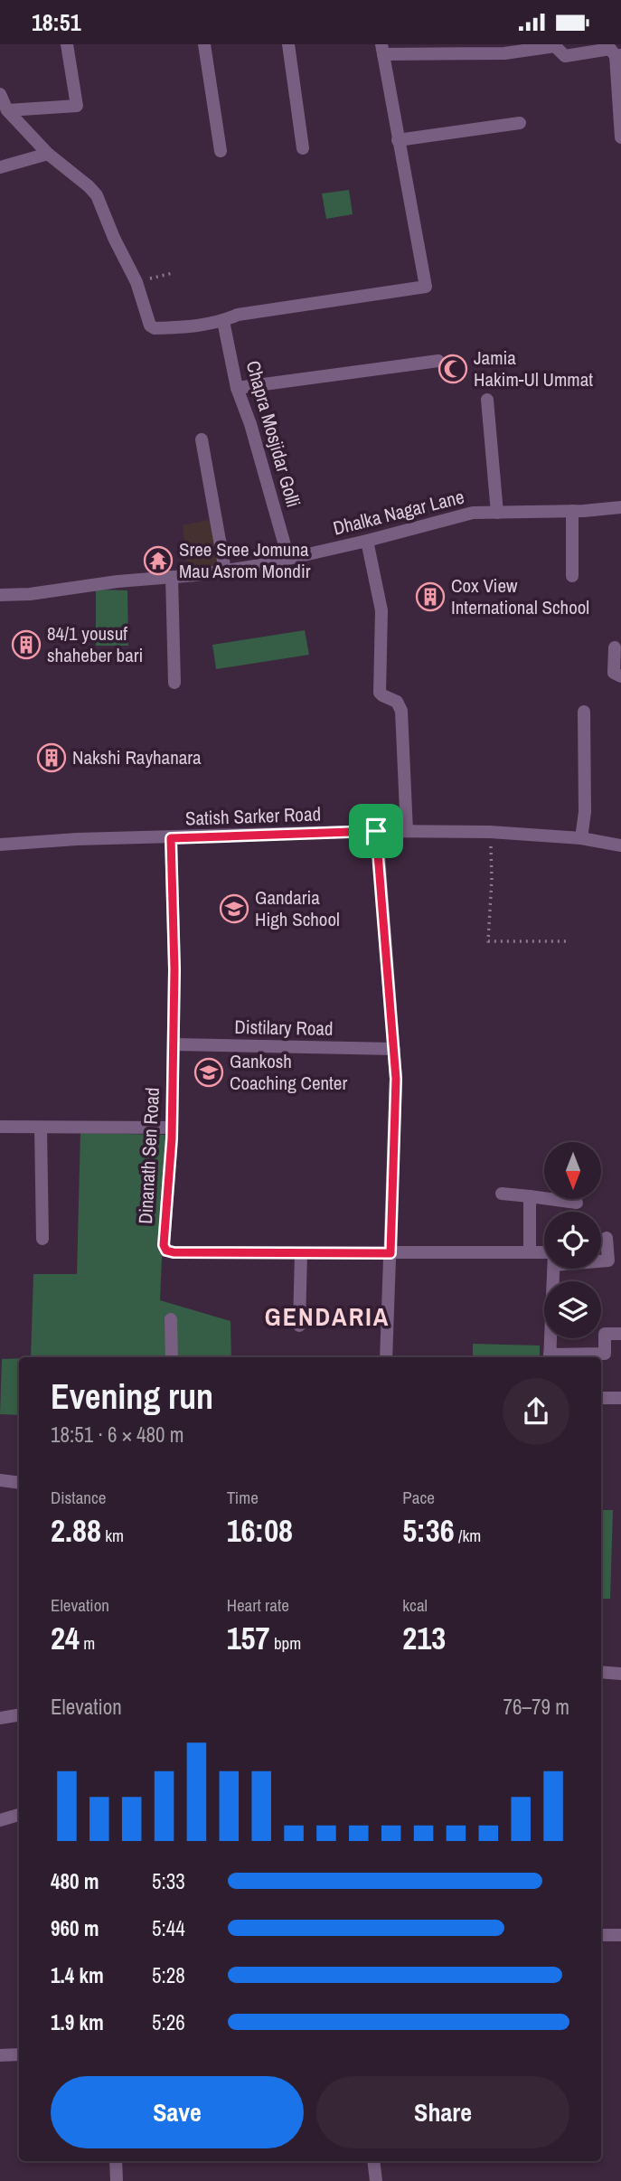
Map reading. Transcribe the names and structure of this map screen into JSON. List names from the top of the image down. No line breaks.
{"streets":{"street":["Chapra Mosjidar Golli","Dhalka Nagar Lane","Satish Sarker Road","Distilary Road","Dinanath Sen Road"]},"crossings":[["Chapra Mosjidar Golli","Dhalka Nagar Lane"],["Satish Sarker Road","Dinanath Sen Road"],["Distilary Road","Dinanath Sen Road"]],"districts":["GENDARIA"],"places":{"mosque":["Jamia Hakim-Ul Ummat"],"temple":["Sree Sree Jomuna Mau Asrom Mondir"],"building":["Cox View International School","84/1 yousuf shaheber bari","Nakshi Rayhanara"],"school or university":["Gandaria High School","Gankosh Coaching Center"]},"north":"bottom","page":{"status":"18:51","heading":["Evening run","18:51 · 6 × 480 m"],"stats":[["Distance","2.88 km"],["Time","16:08"],["Pace","5:36 /km"],["Elevation","24 m"],["Heart rate","157 bpm"],["kcal","213"]],"chart":["Elevation","76–79 m"],"list":[{"name":"480 m","note":"5:33"},{"name":"960 m","note":"5:44"},{"name":"1.4 km","note":"5:28"},{"name":"1.9 km","note":"5:26"}],"buttons":["Save","Share"]}}
